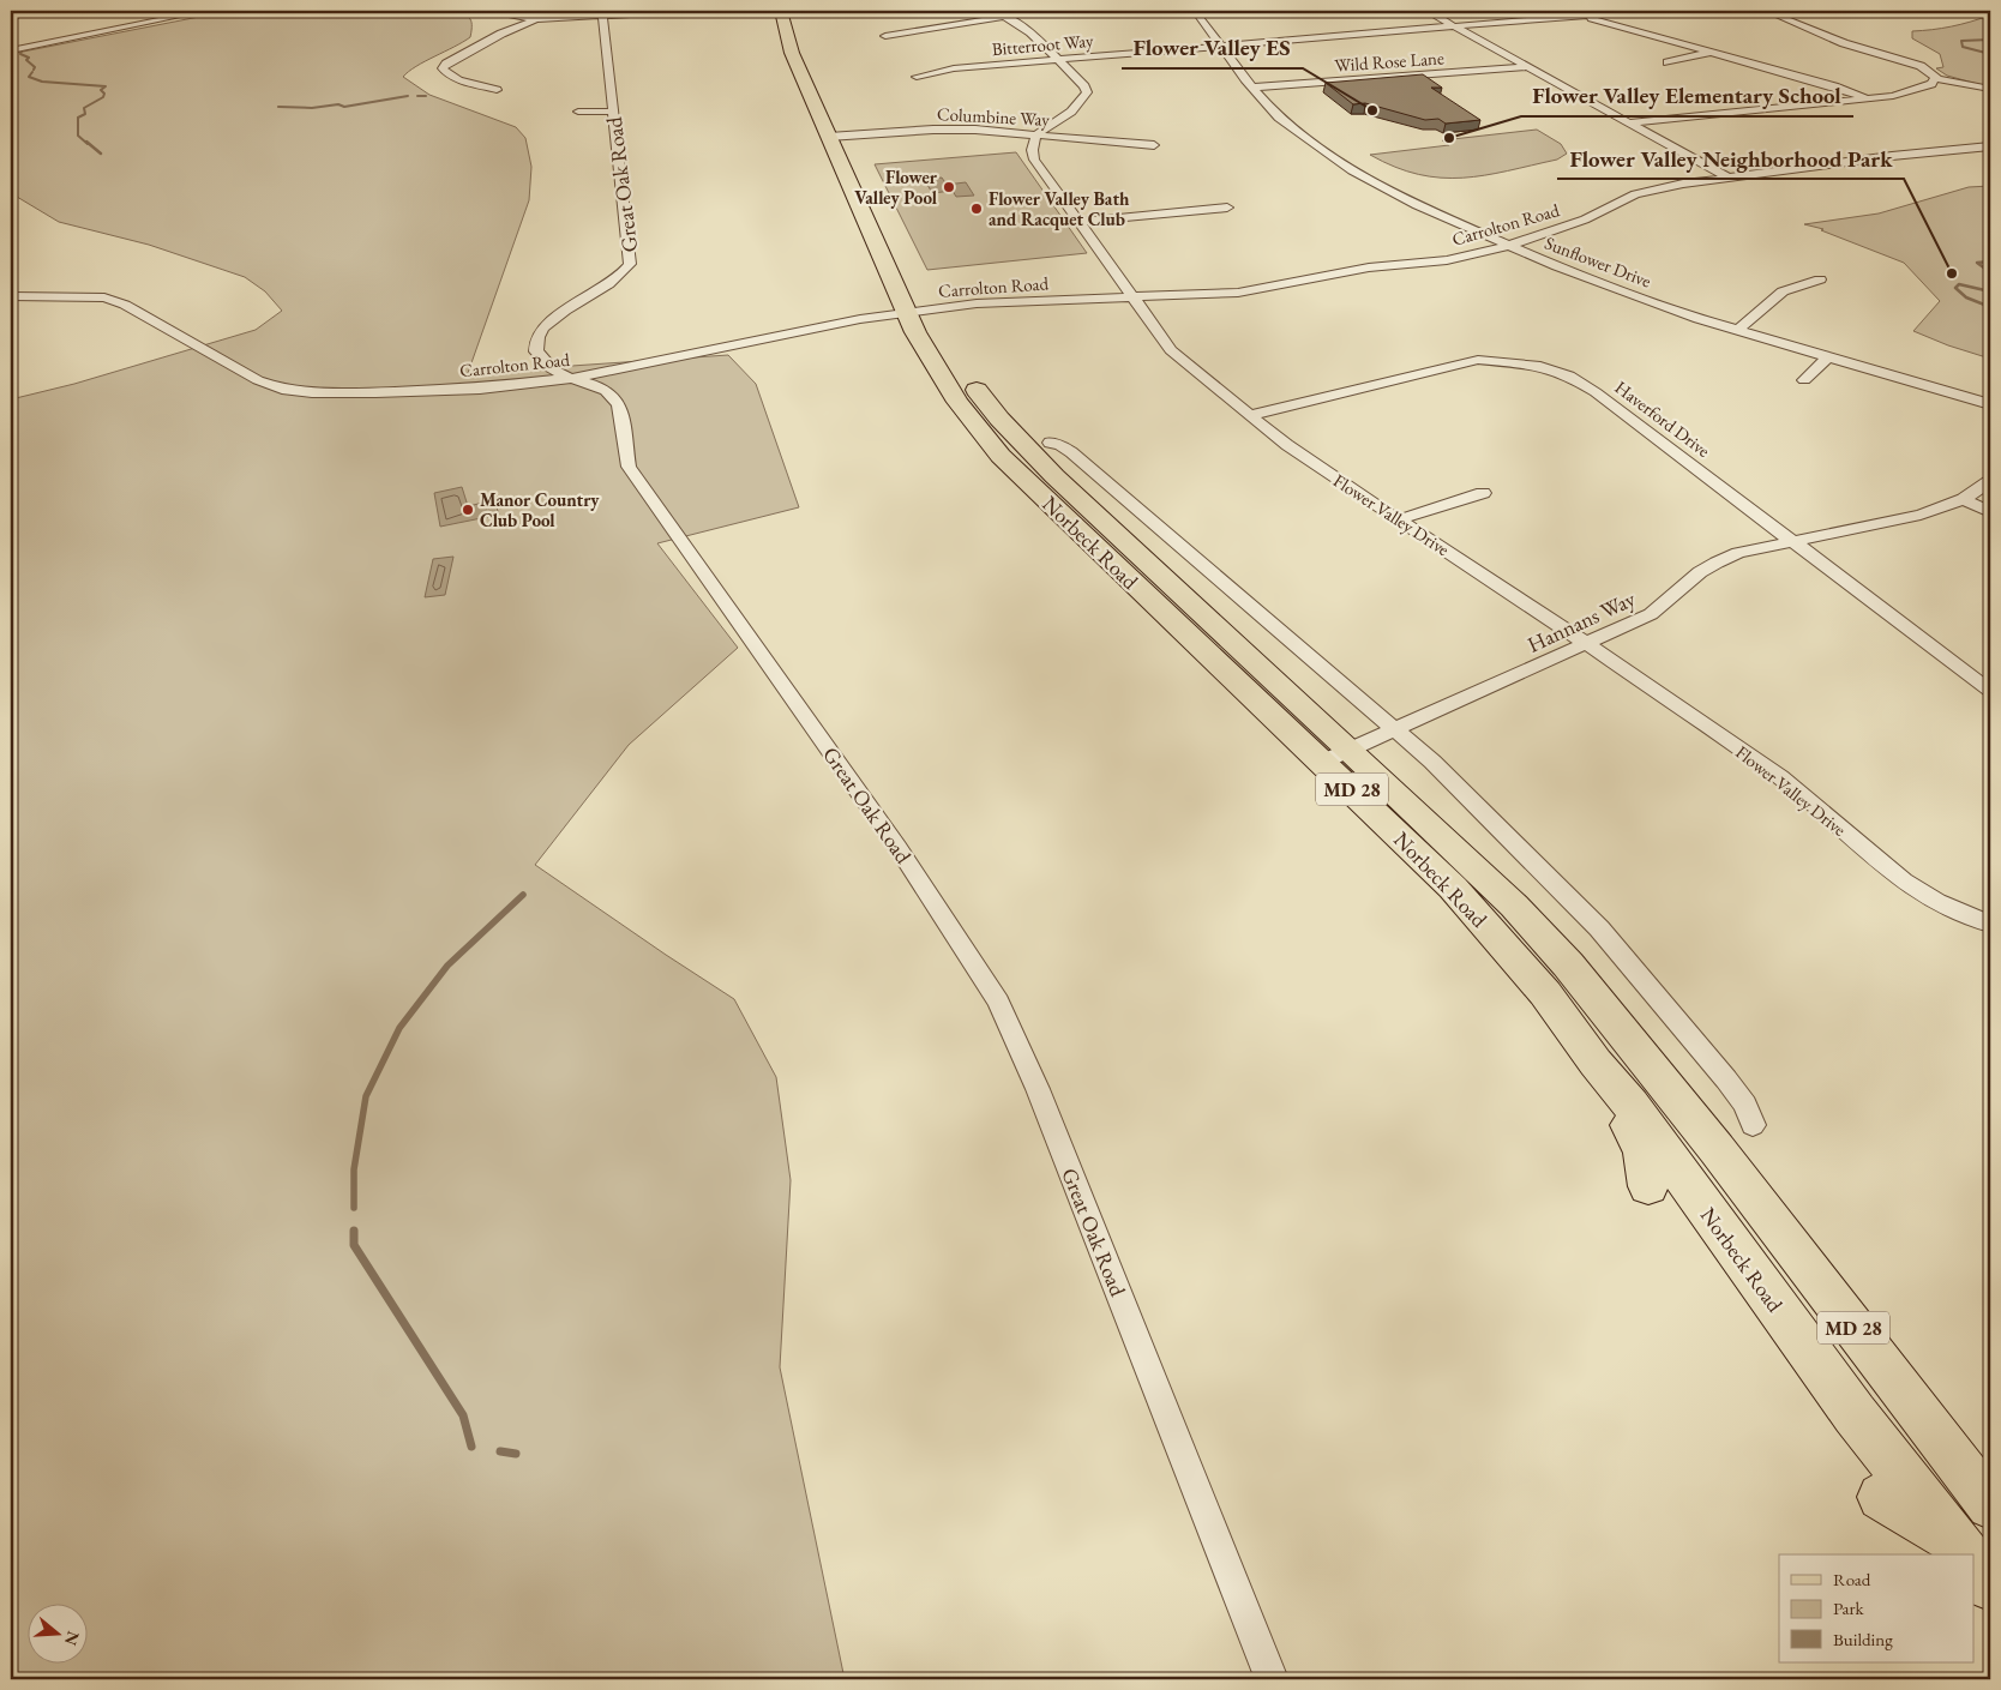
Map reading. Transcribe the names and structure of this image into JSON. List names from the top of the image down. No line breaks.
{"streets":{"main road":["Norbeck Road","MD 28"],"street":["Bitterroot Way","Wild Rose Lane","Columbine Way","Great Oak Road","Carrolton Road","Sunflower Drive","Haverford Drive","Flower Valley Drive","Hannans Way"]},"crossings":[["Bitterroot Way","Sunflower Drive"],["Wild Rose Lane","Sunflower Drive"],["Columbine Way","Flower Valley Drive"],["Columbine Way","Norbeck Road"],["Great Oak Road","Carrolton Road"],["Carrolton Road","Sunflower Drive"],["Carrolton Road","Flower Valley Drive"],["Carrolton Road","Norbeck Road"],["Haverford Drive","Flower Valley Drive"],["Haverford Drive","Hannans Way"],["Flower Valley Drive","Hannans Way"],["Norbeck Road","Hannans Way"]],"places":["Flower Valley ES","Flower Valley Elementary School","Flower Valley Pool","Flower Valley Bath and Racquet Club","Flower Valley Neighborhood Park","Manor Country Club Pool"],"legend":["Road","Park","Building"],"north":"right"}
